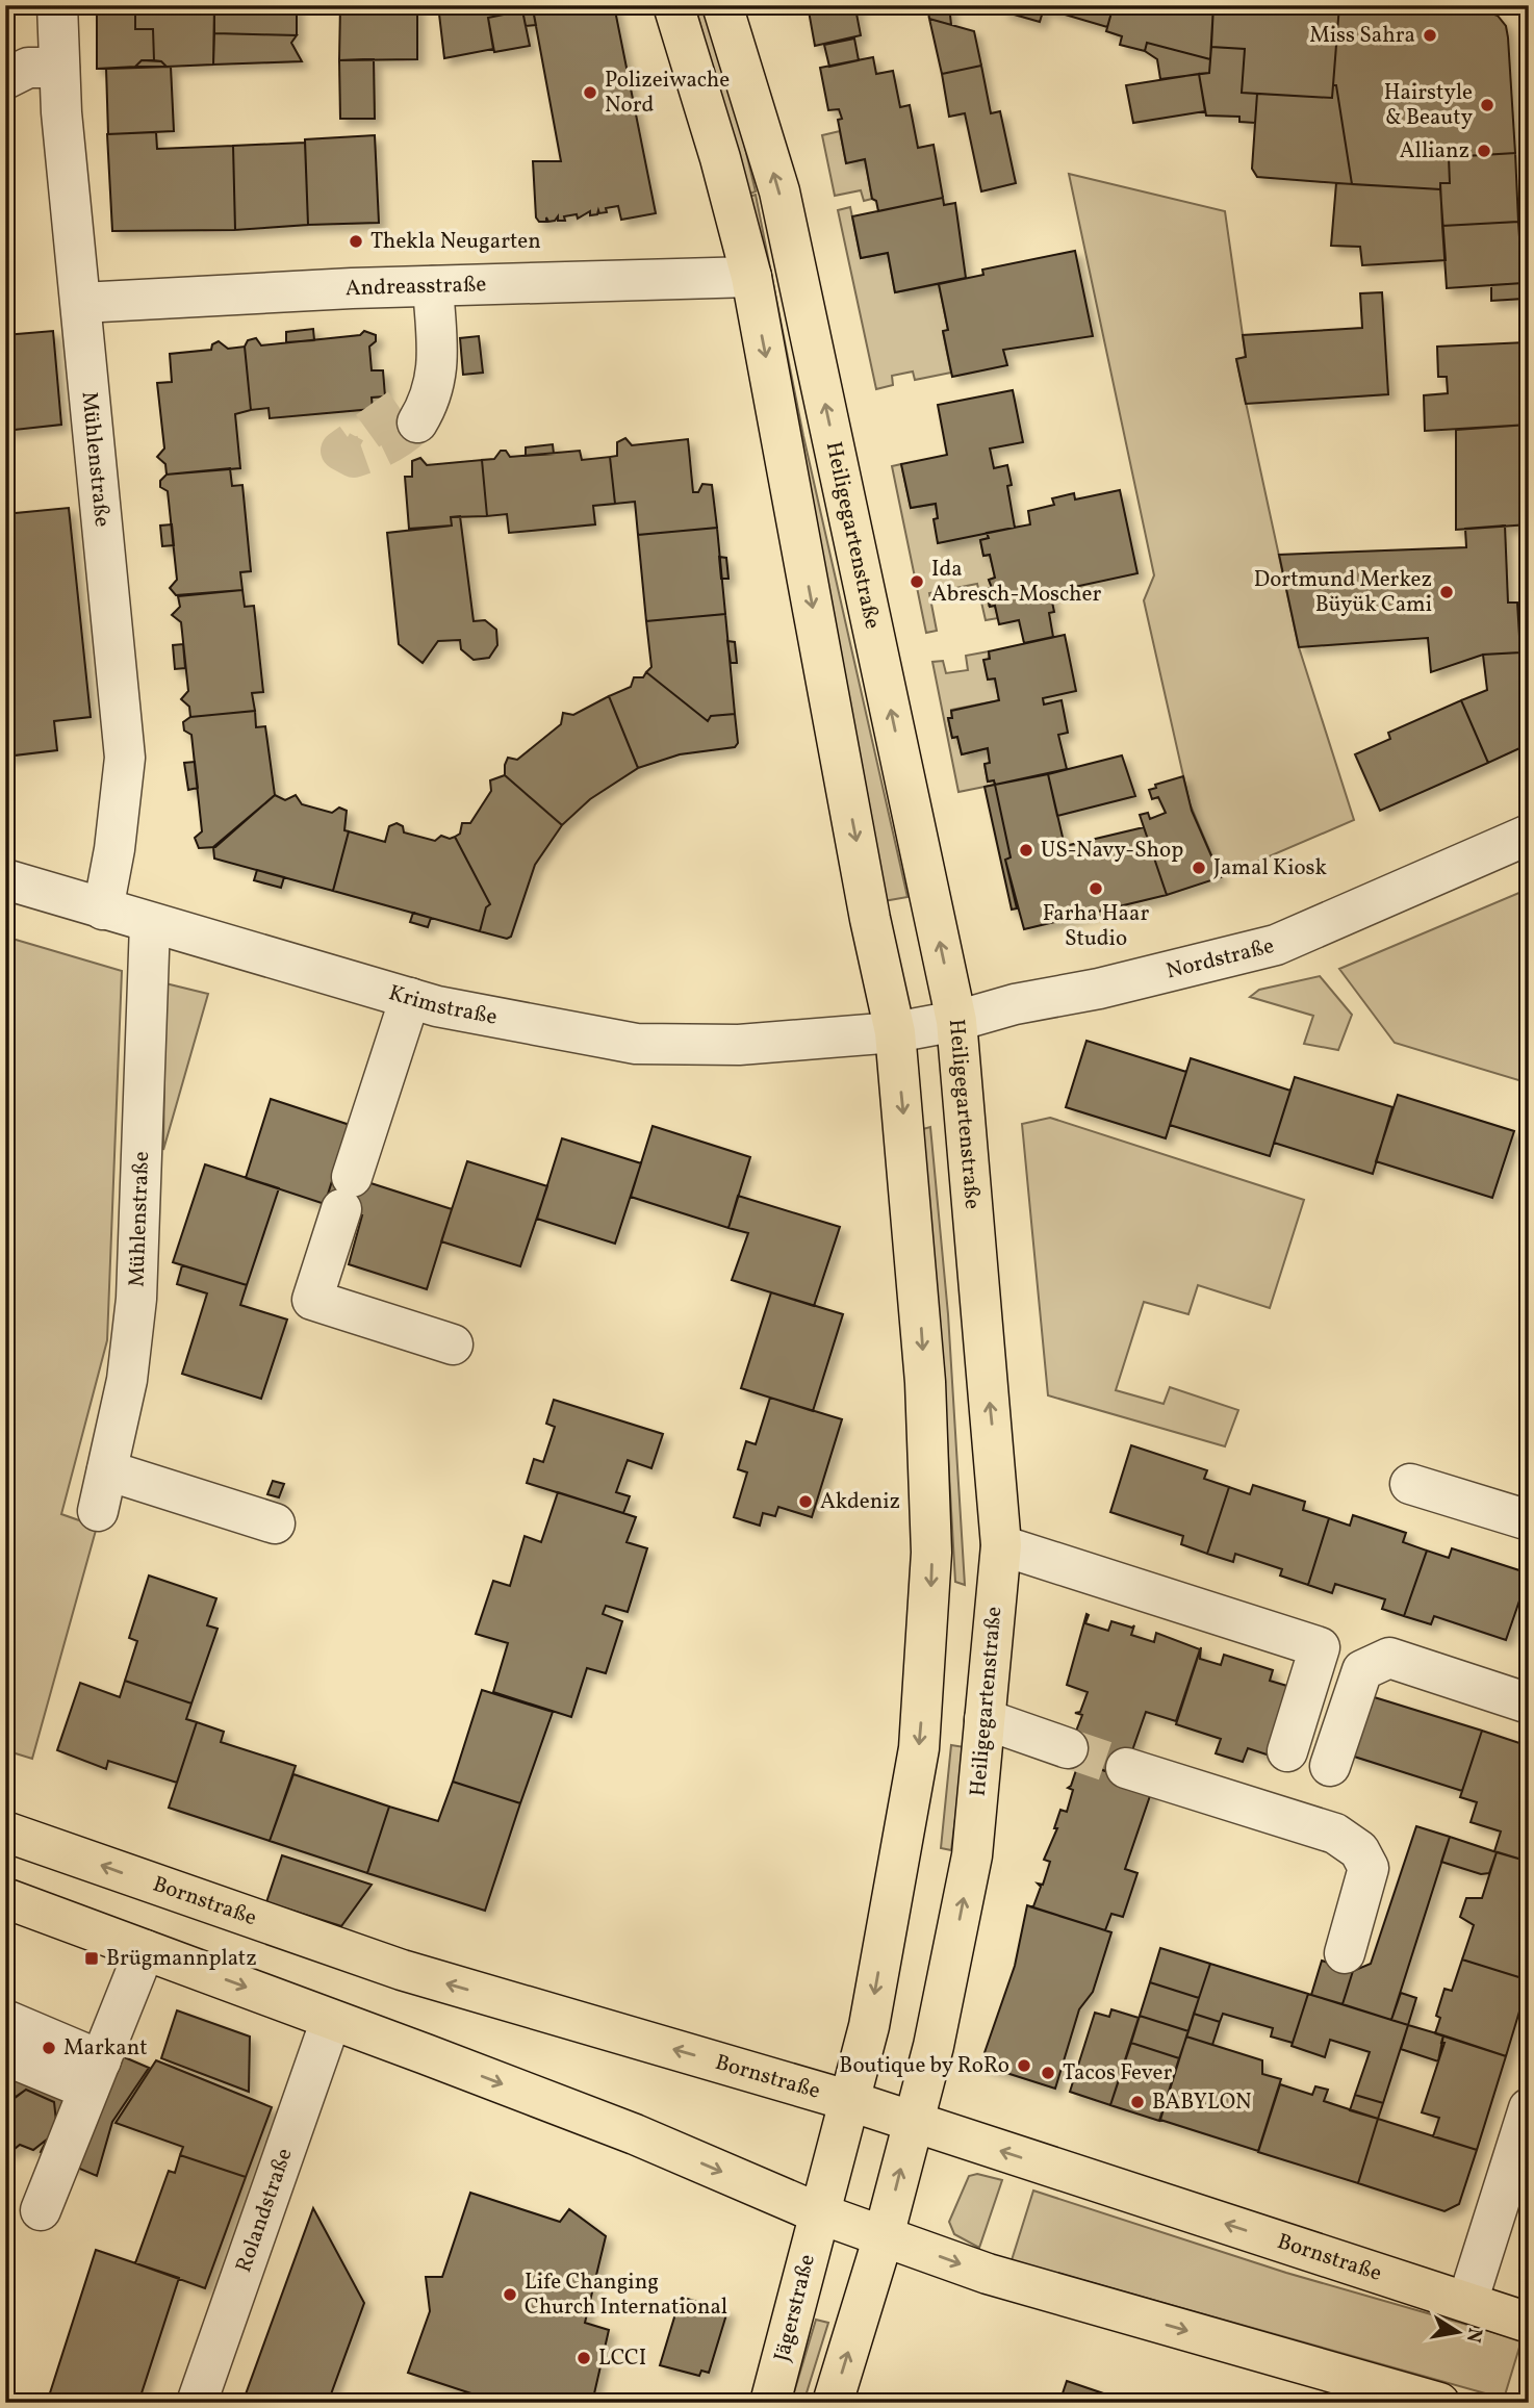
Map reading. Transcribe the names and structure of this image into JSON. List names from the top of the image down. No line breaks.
{"streets":{"main road":["Heiligegartenstraße","Bornstraße","Jägerstraße"],"street":["Andreasstraße","Mühlenstraße","Nordstraße","Krimstraße","Rolandstraße"]},"crossings":[["Andreasstraße","Mühlenstraße"],["Mühlenstraße","Krimstraße"],["Heiligegartenstraße","Nordstraße"],["Heiligegartenstraße","Bornstraße"],["Nordstraße","Krimstraße"]],"places":{"other":["Miss Sahra","Polizeiwache Nord","Hairstyle & Beauty","Allianz","Thekla Neugarten","Ida Abresch-Moscher","Dortmund Merkez Büyük Cami","US-Navy-Shop","Jamal Kiosk","Farha Haar Studio","Akdeniz","Markant","Boutique by RoRo","Tacos Fever","BABYLON","Life Changing Church International","LCCI"],"transit":["Brügmannplatz"]},"north":"right"}
